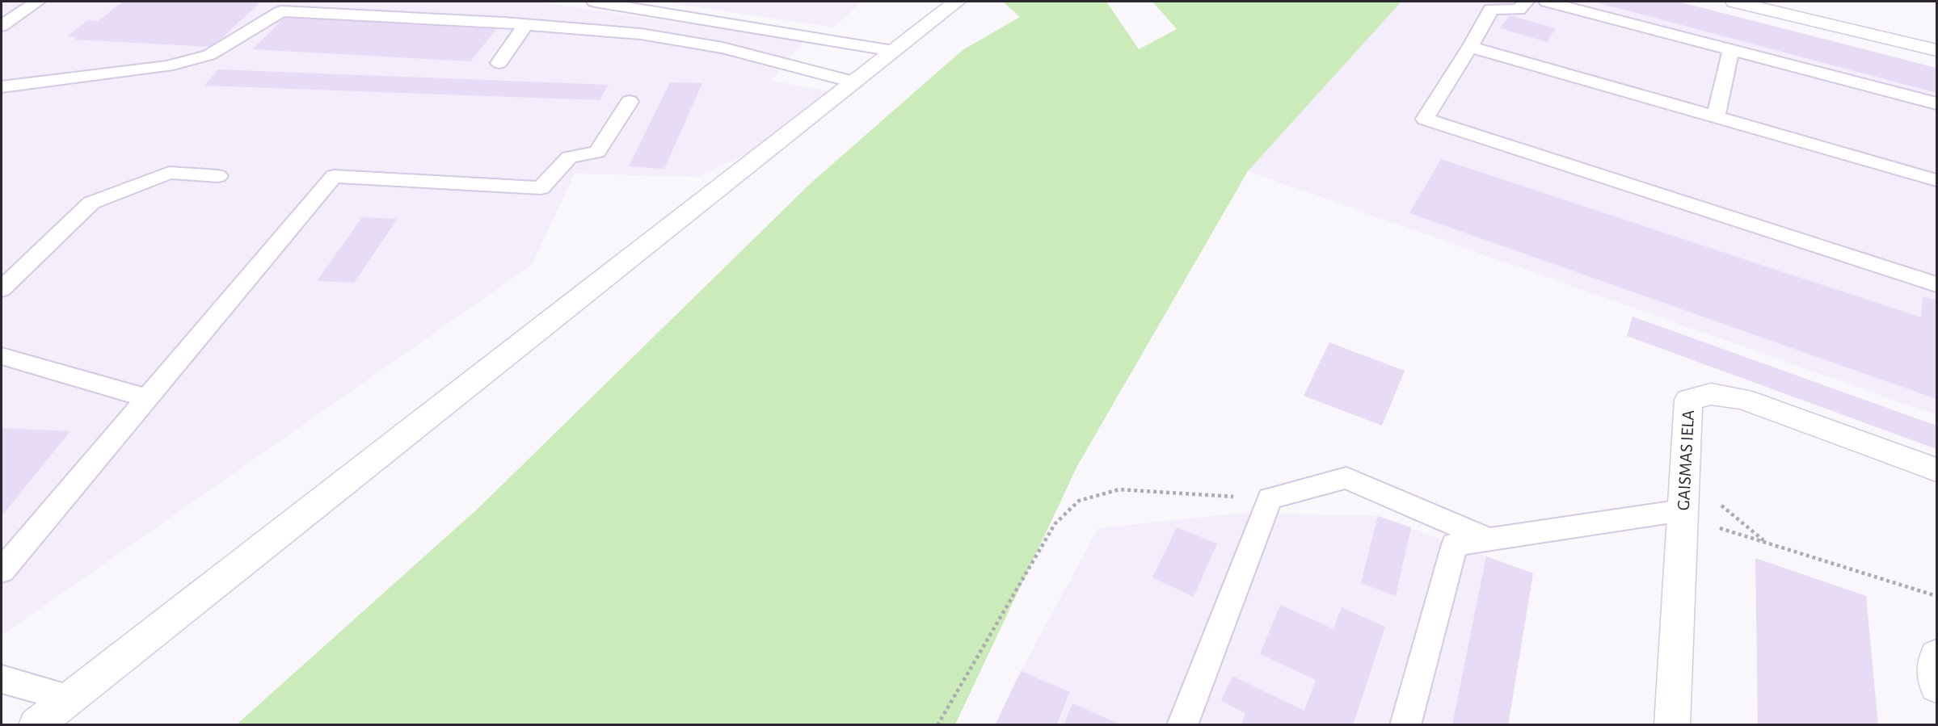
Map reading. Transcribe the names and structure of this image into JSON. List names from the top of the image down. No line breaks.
{"streets":{"street":["GAISMAS IELA"]}}
